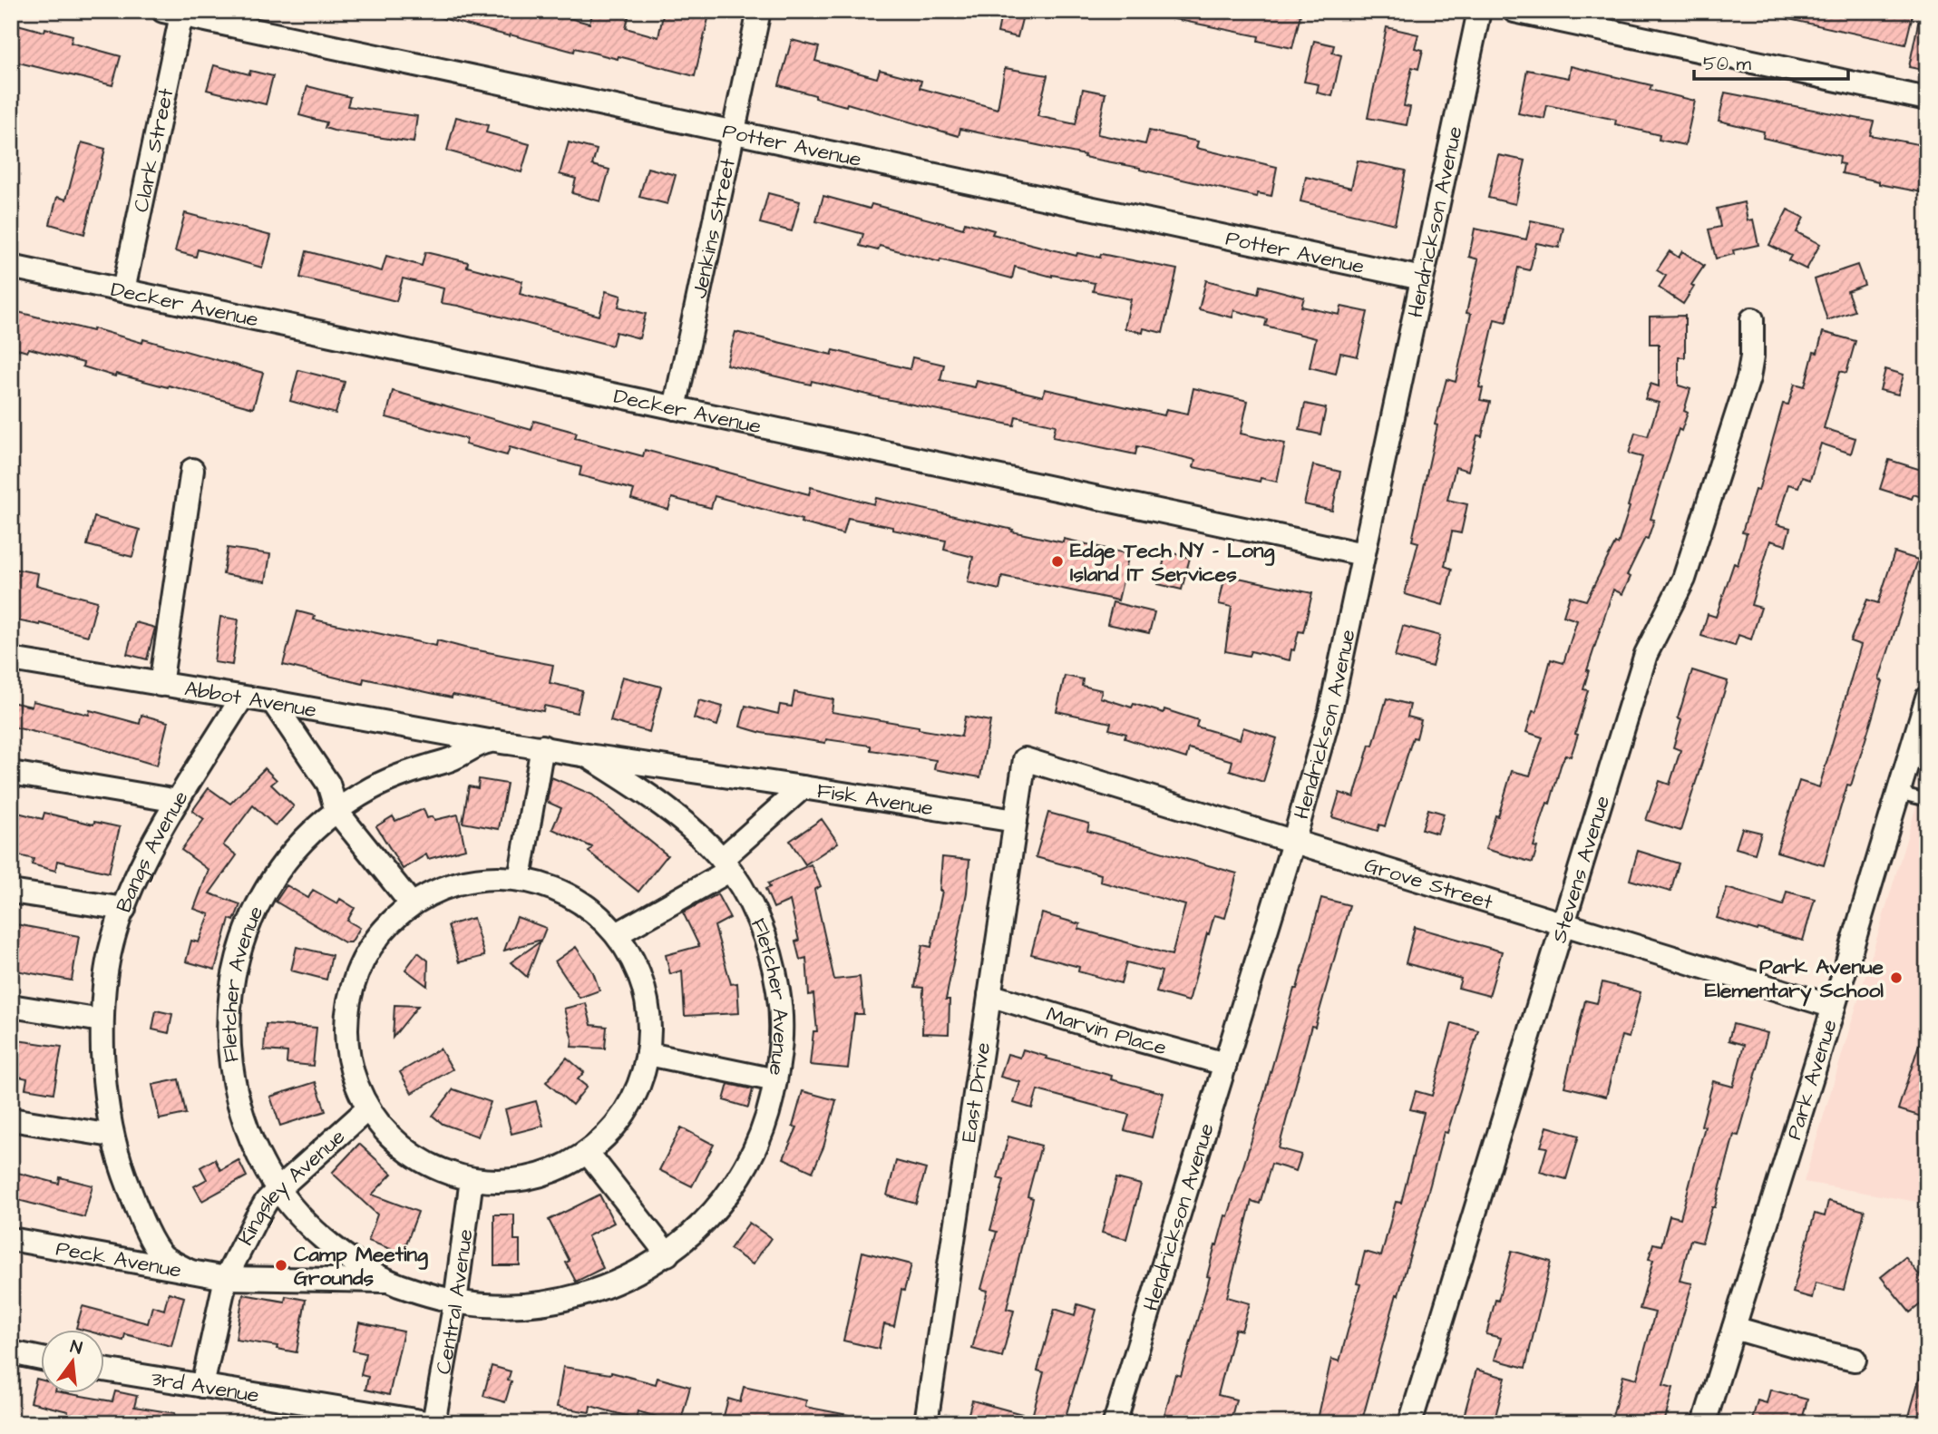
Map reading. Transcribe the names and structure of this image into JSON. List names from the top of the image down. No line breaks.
{"streets":{"street":["Potter Avenue","Clark Street","Hendrickson Avenue","Jenkins Street","Decker Avenue","Abbot Avenue","Fisk Avenue","Bangs Avenue","Stevens Avenue","Grove Street","Fletcher Avenue","Marvin Place","Park Avenue","East Drive","Kingsley Avenue","Peck Avenue","Central Avenue","3rd Avenue"]},"crossings":[["Potter Avenue","Clark Street"],["Potter Avenue","Hendrickson Avenue"],["Potter Avenue","Jenkins Street"],["Clark Street","Decker Avenue"],["Hendrickson Avenue","Decker Avenue"],["Hendrickson Avenue","Grove Street"],["Hendrickson Avenue","Marvin Place"],["Jenkins Street","Decker Avenue"],["Abbot Avenue","Bangs Avenue"],["Abbot Avenue","Fletcher Avenue"],["Fisk Avenue","Fletcher Avenue"],["Fisk Avenue","East Drive"],["Bangs Avenue","Peck Avenue"],["Stevens Avenue","Grove Street"],["Grove Street","Park Avenue"],["Grove Street","East Drive"],["Fletcher Avenue","Kingsley Avenue"],["Fletcher Avenue","Peck Avenue"],["Fletcher Avenue","Central Avenue"],["Marvin Place","East Drive"],["Kingsley Avenue","Peck Avenue"],["Kingsley Avenue","3rd Avenue"],["Central Avenue","3rd Avenue"]],"places":["Edge Tech NY - Long Island IT Services","Park Avenue Elementary School","Camp Meeting Grounds"],"scale_bar":"50 m","north":"top"}
